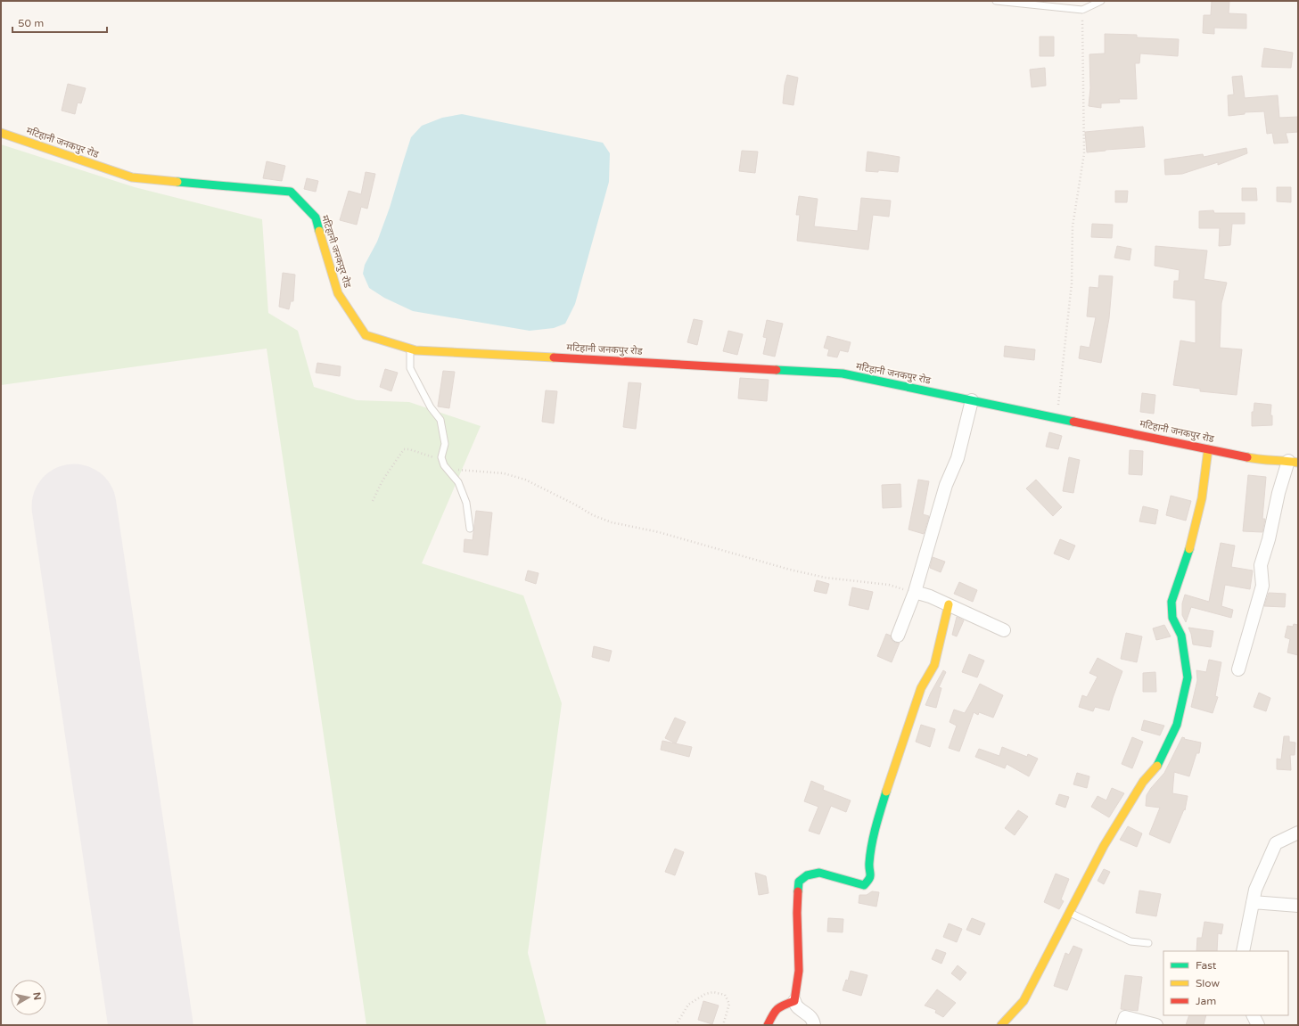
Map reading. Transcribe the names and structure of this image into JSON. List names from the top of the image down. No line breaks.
{"streets":{"street":["मटिहानी जनकपुर रोड"]},"legend":["Fast","Slow","Jam"],"scale_bar":"50 m","north":"right"}
